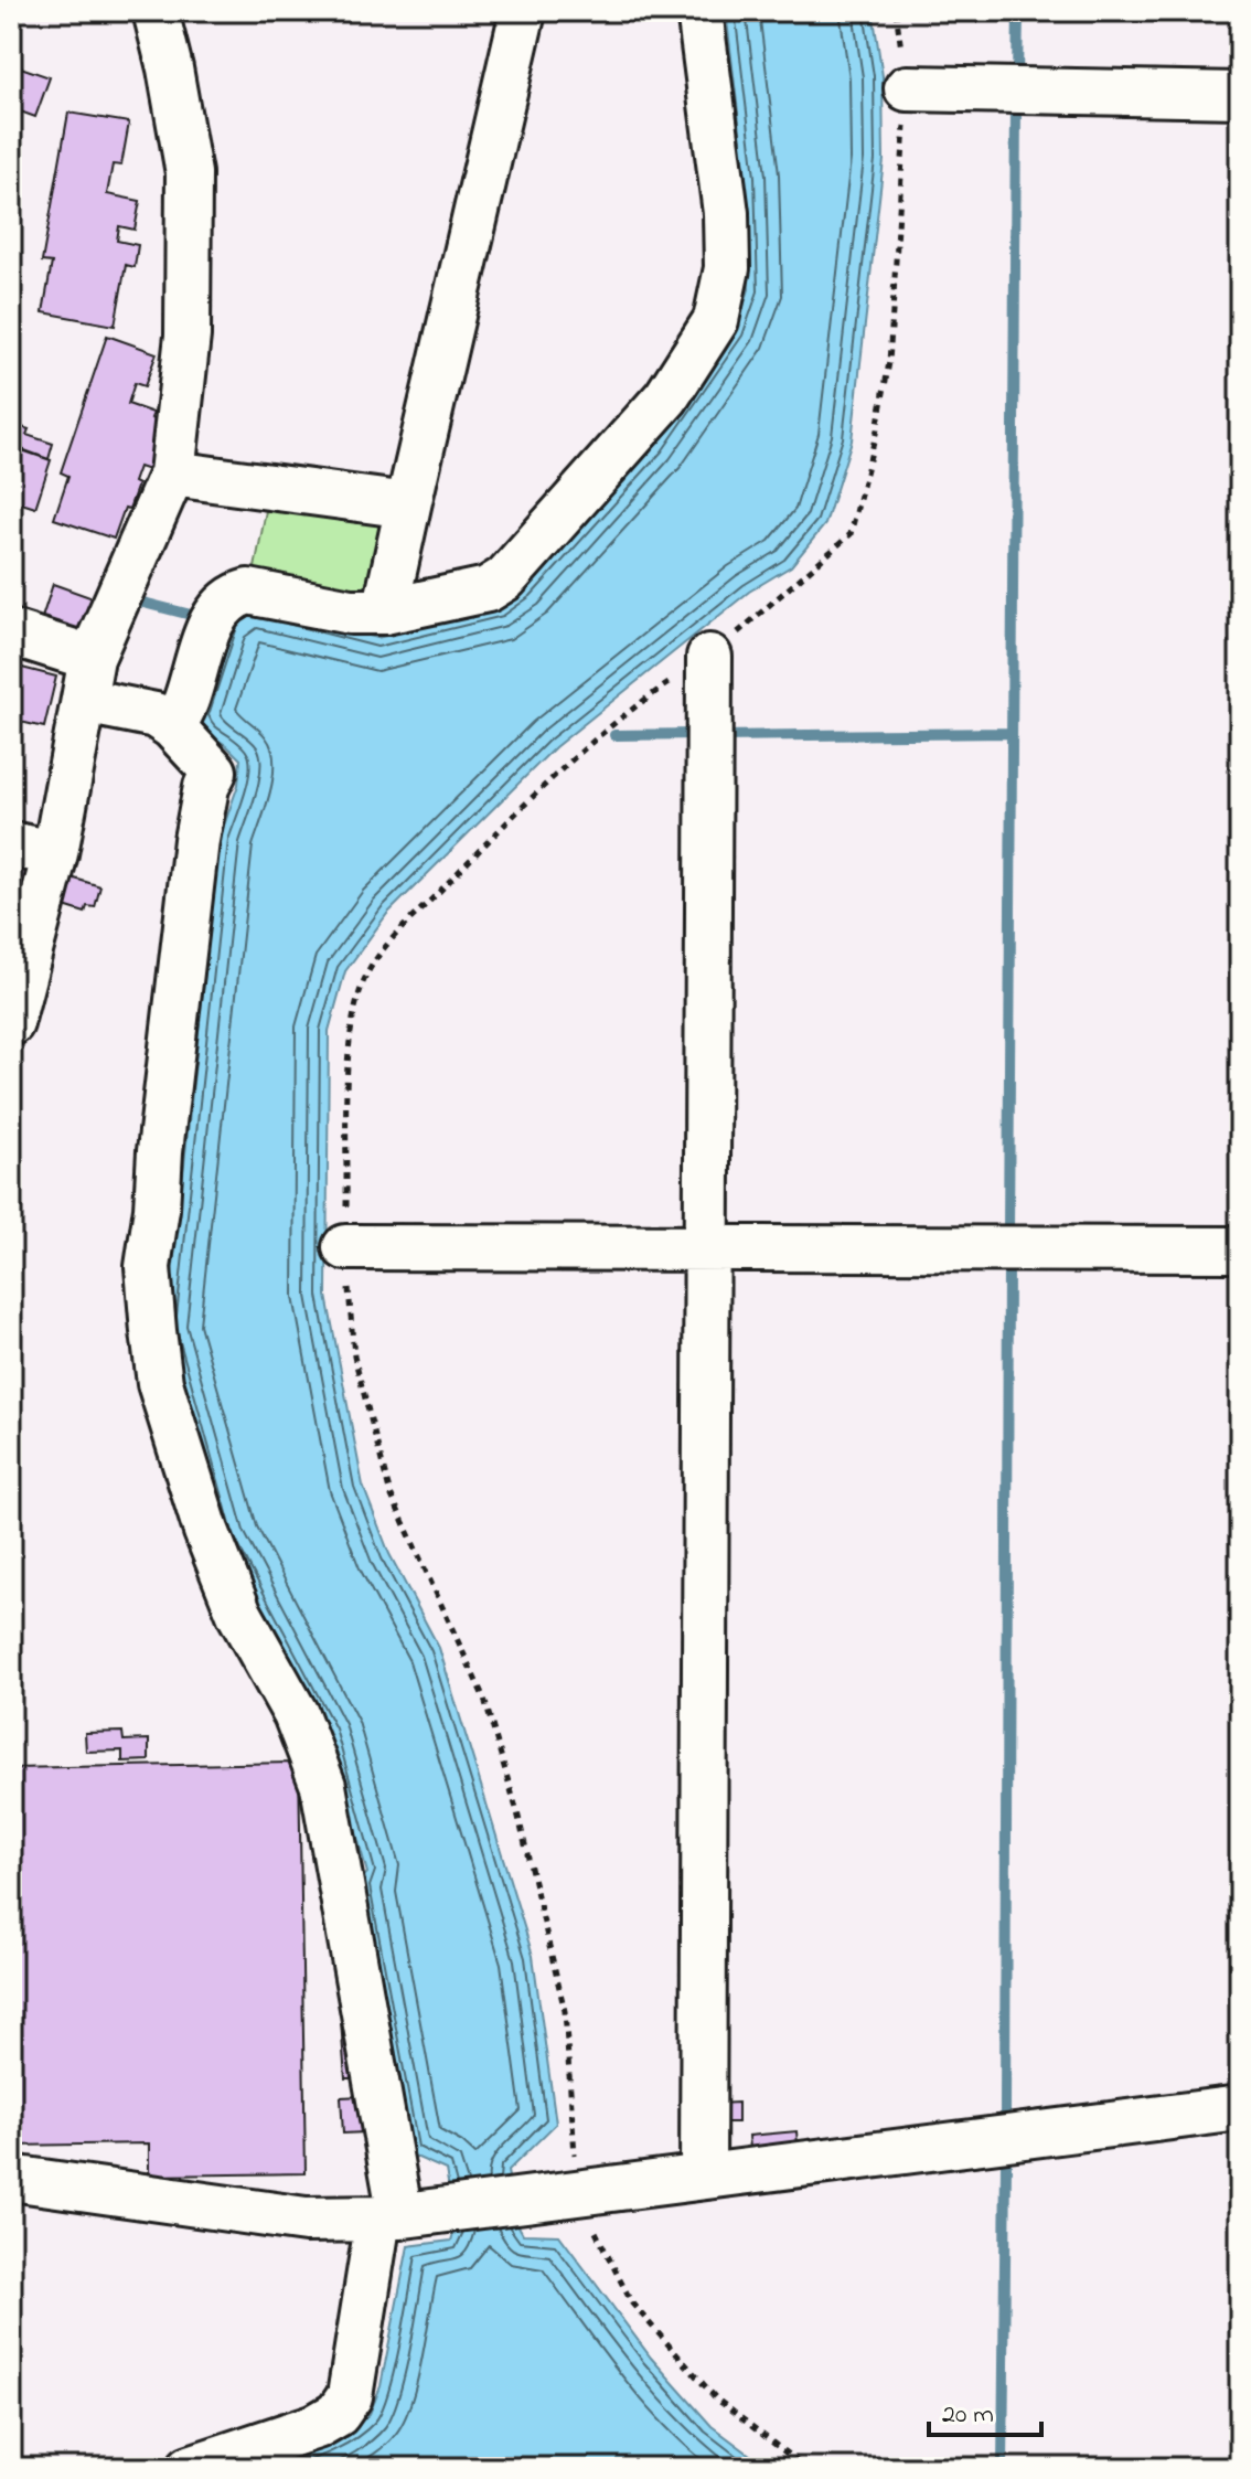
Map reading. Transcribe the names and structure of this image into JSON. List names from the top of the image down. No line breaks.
{"scale_bar":"20 m"}
